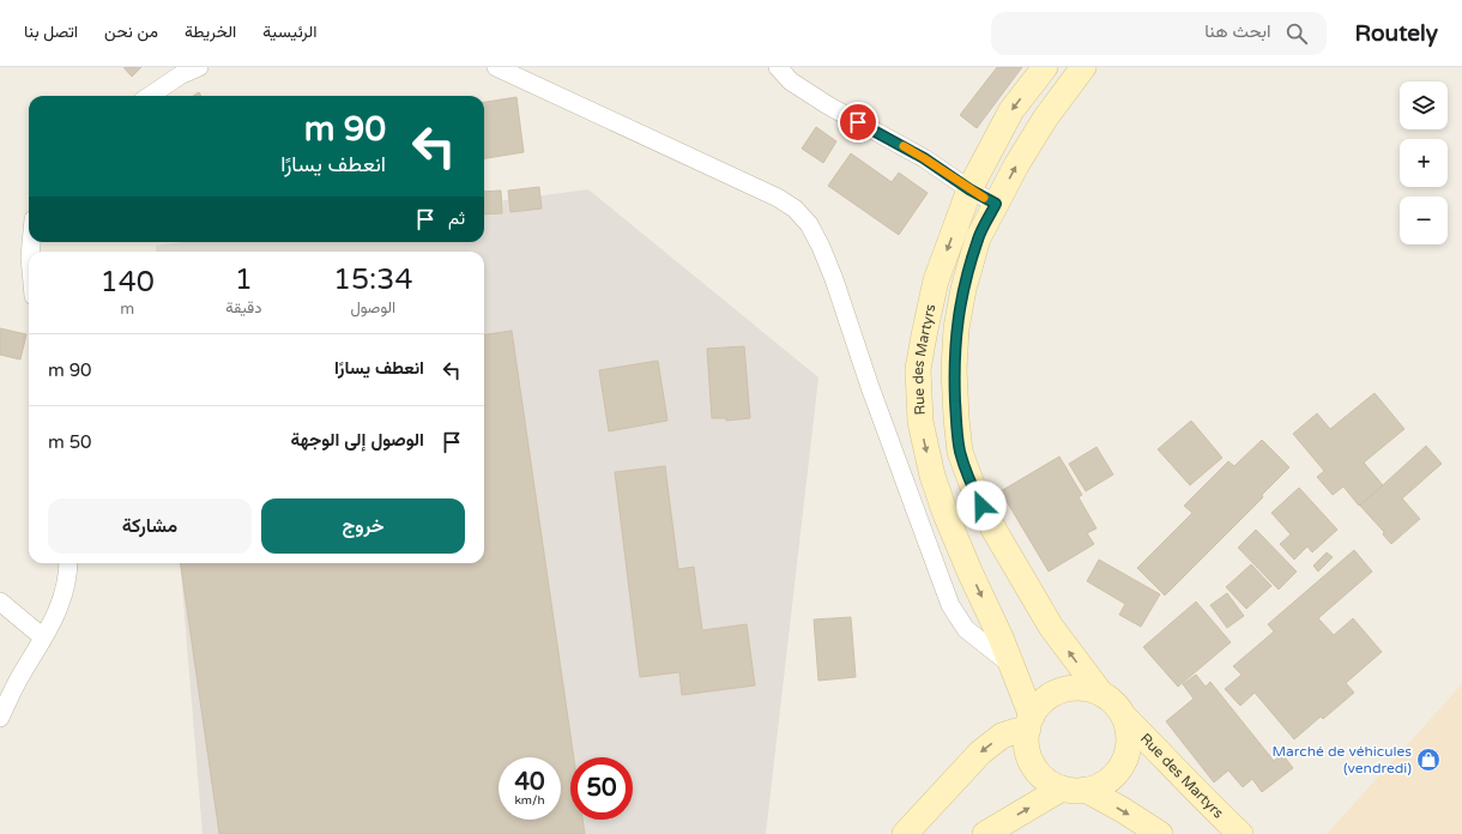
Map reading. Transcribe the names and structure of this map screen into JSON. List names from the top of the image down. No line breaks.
{"streets":{"main road":["Rue des Martyrs"]},"places":{"shop":["Marché de véhicules (vendredi)"]},"page":{"header":"Routely","search":"ابحث هنا","nav":["الرئيسية","الخريطة","من نحن","اتصل بنا"],"map_buttons":["+","−"],"turn":["90 m","انعطف يسارًا"],"then":"ثم","eta":["15:34","الوصول","1","دقيقة","140","m"],"list":[{"name":"انعطف يسارًا","value":"90 m"},{"name":"الوصول إلى الوجهة","value":"50 m"}],"buttons":["خروج","مشاركة"],"speed":"40 km/h","limit":"50"}}
